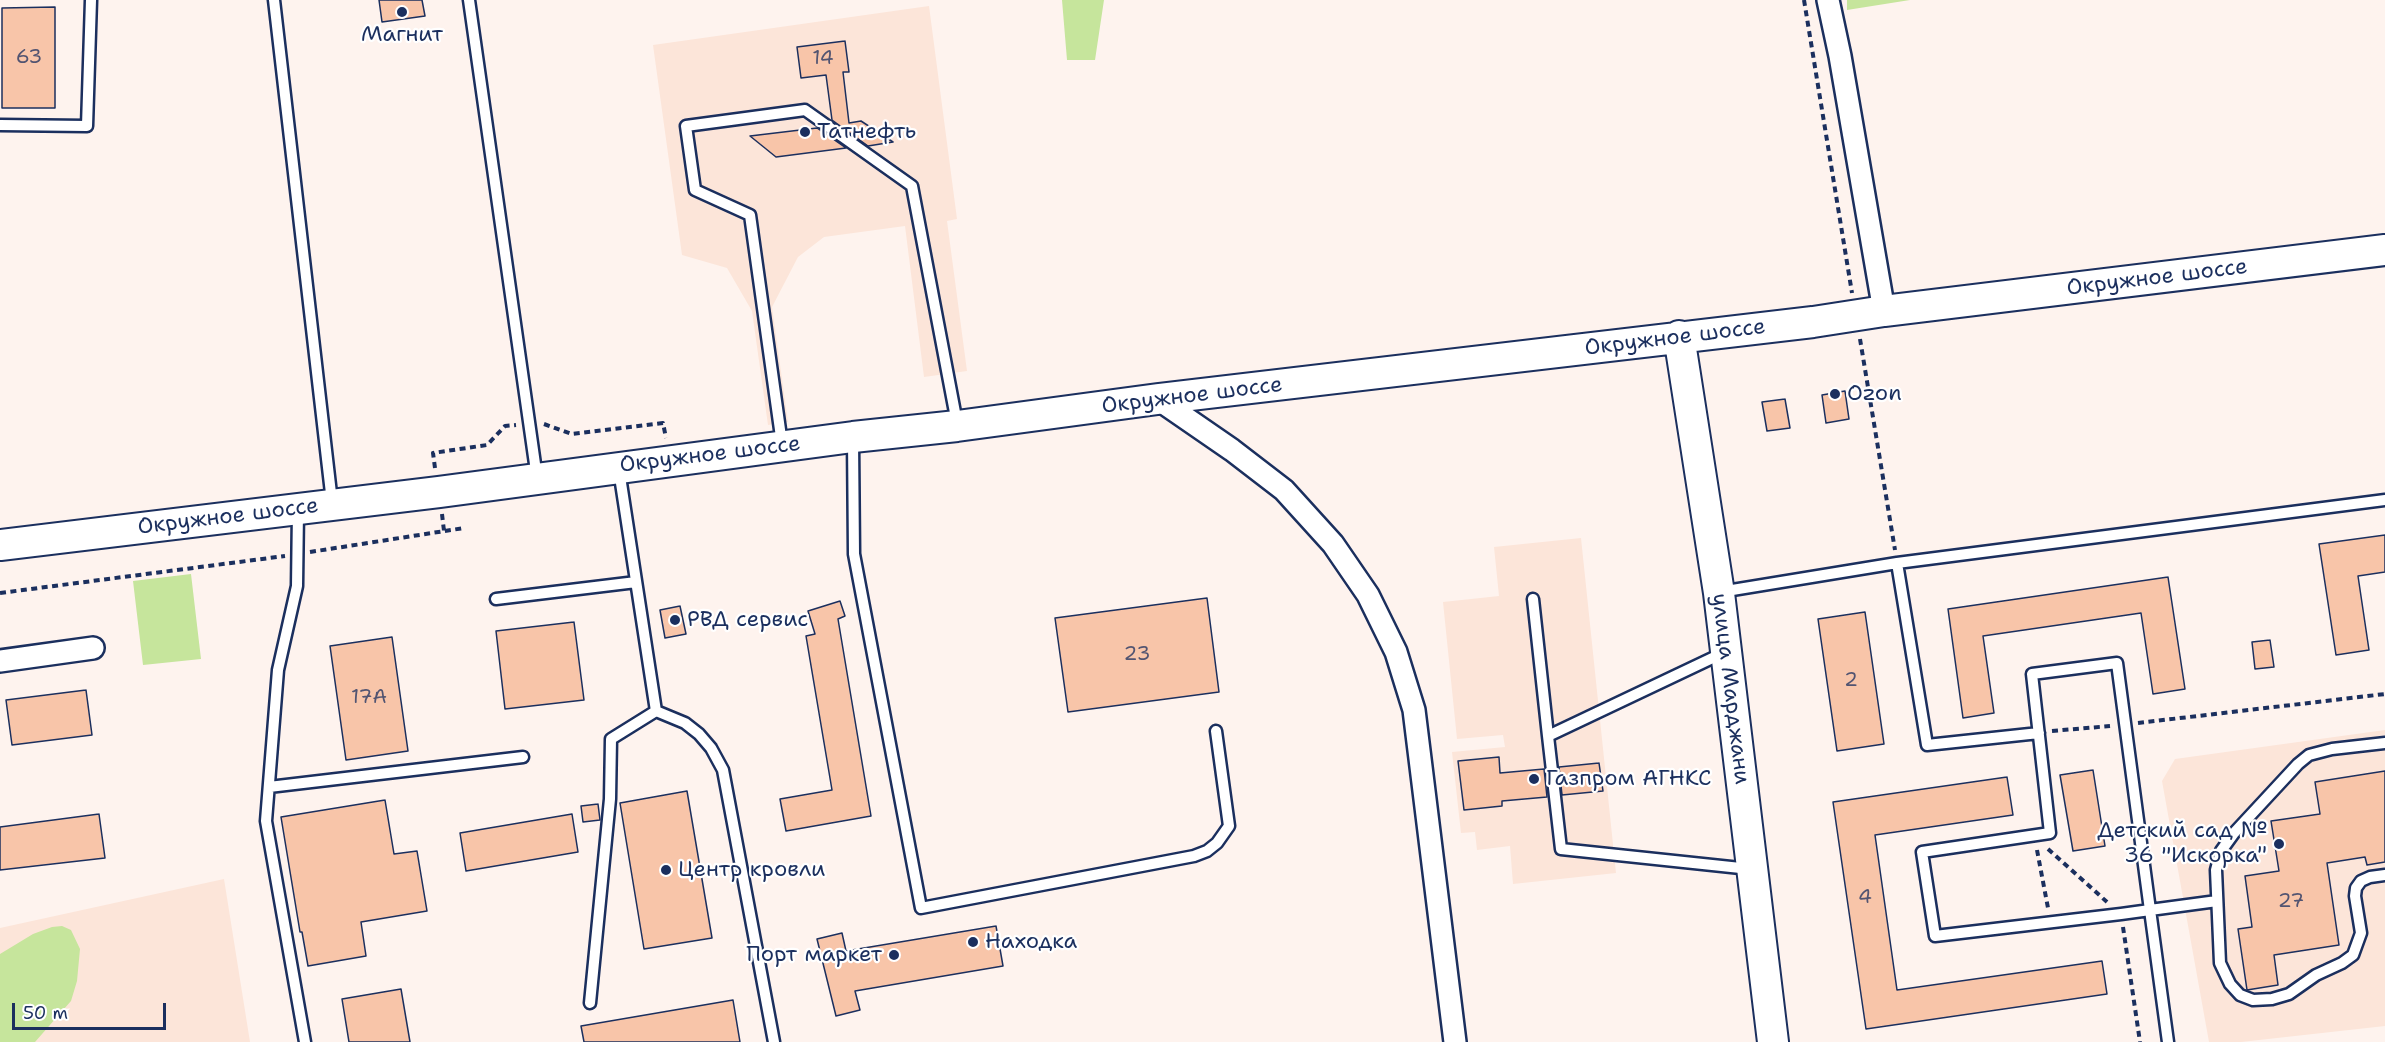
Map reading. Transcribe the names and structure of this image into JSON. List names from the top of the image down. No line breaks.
{"streets":{"street":["Окружное шоссе","улица Марджани"]},"crossings":[["Окружное шоссе","улица Марджани"]],"places":["Магнит","Татнефть","Ozon","РВД сервис","Газпром АГНКС","Детский сад № 36 \"Искорка\"","Центр кровли","Находка","Порт маркет"],"house_numbers":["63","14","23","2","17А","4","27"],"scale_bar":"50 m"}
